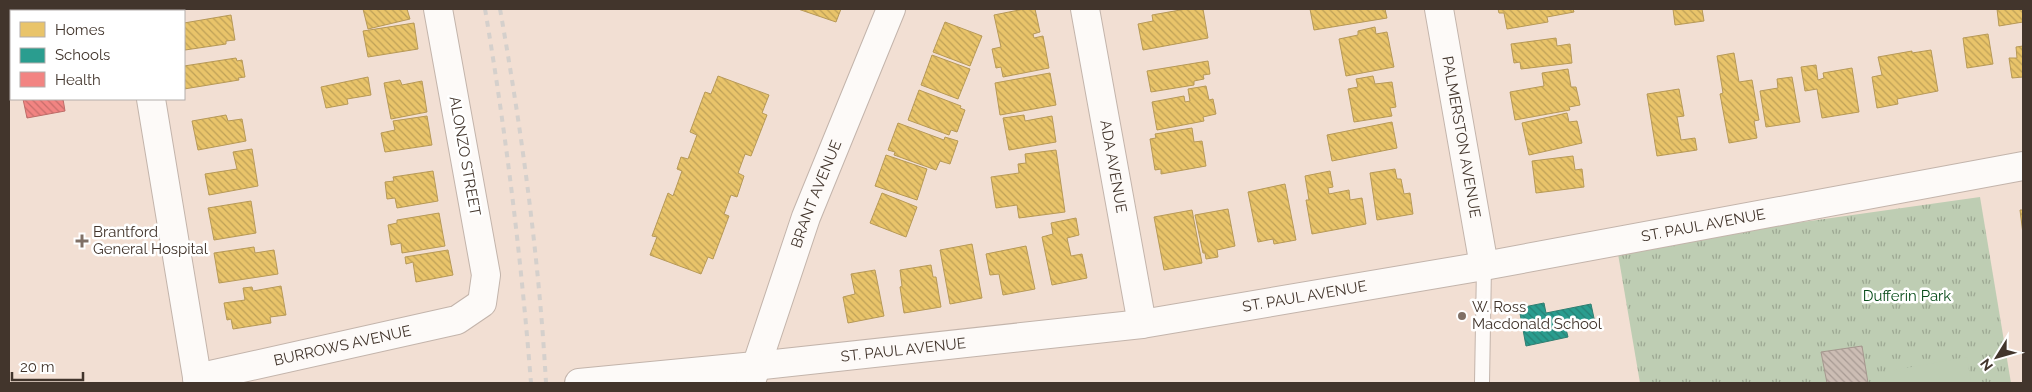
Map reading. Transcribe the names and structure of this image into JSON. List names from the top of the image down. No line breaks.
{"streets":{"main road":["PALMERSTON AVENUE","ALONZO STREET","ADA AVENUE","BRANT AVENUE","ST. PAUL AVENUE","BURROWS AVENUE"]},"crossings":[["PALMERSTON AVENUE","ST. PAUL AVENUE"],["ALONZO STREET","BURROWS AVENUE"],["ADA AVENUE","ST. PAUL AVENUE"],["BRANT AVENUE","ST. PAUL AVENUE"]],"parks":["Dufferin Park"],"places":{"health":["Brantford General Hospital"],"other":["W. Ross Macdonald School"]},"legend":["Homes","Schools","Health"],"scale_bar":"20 m","north":"bottom left"}
